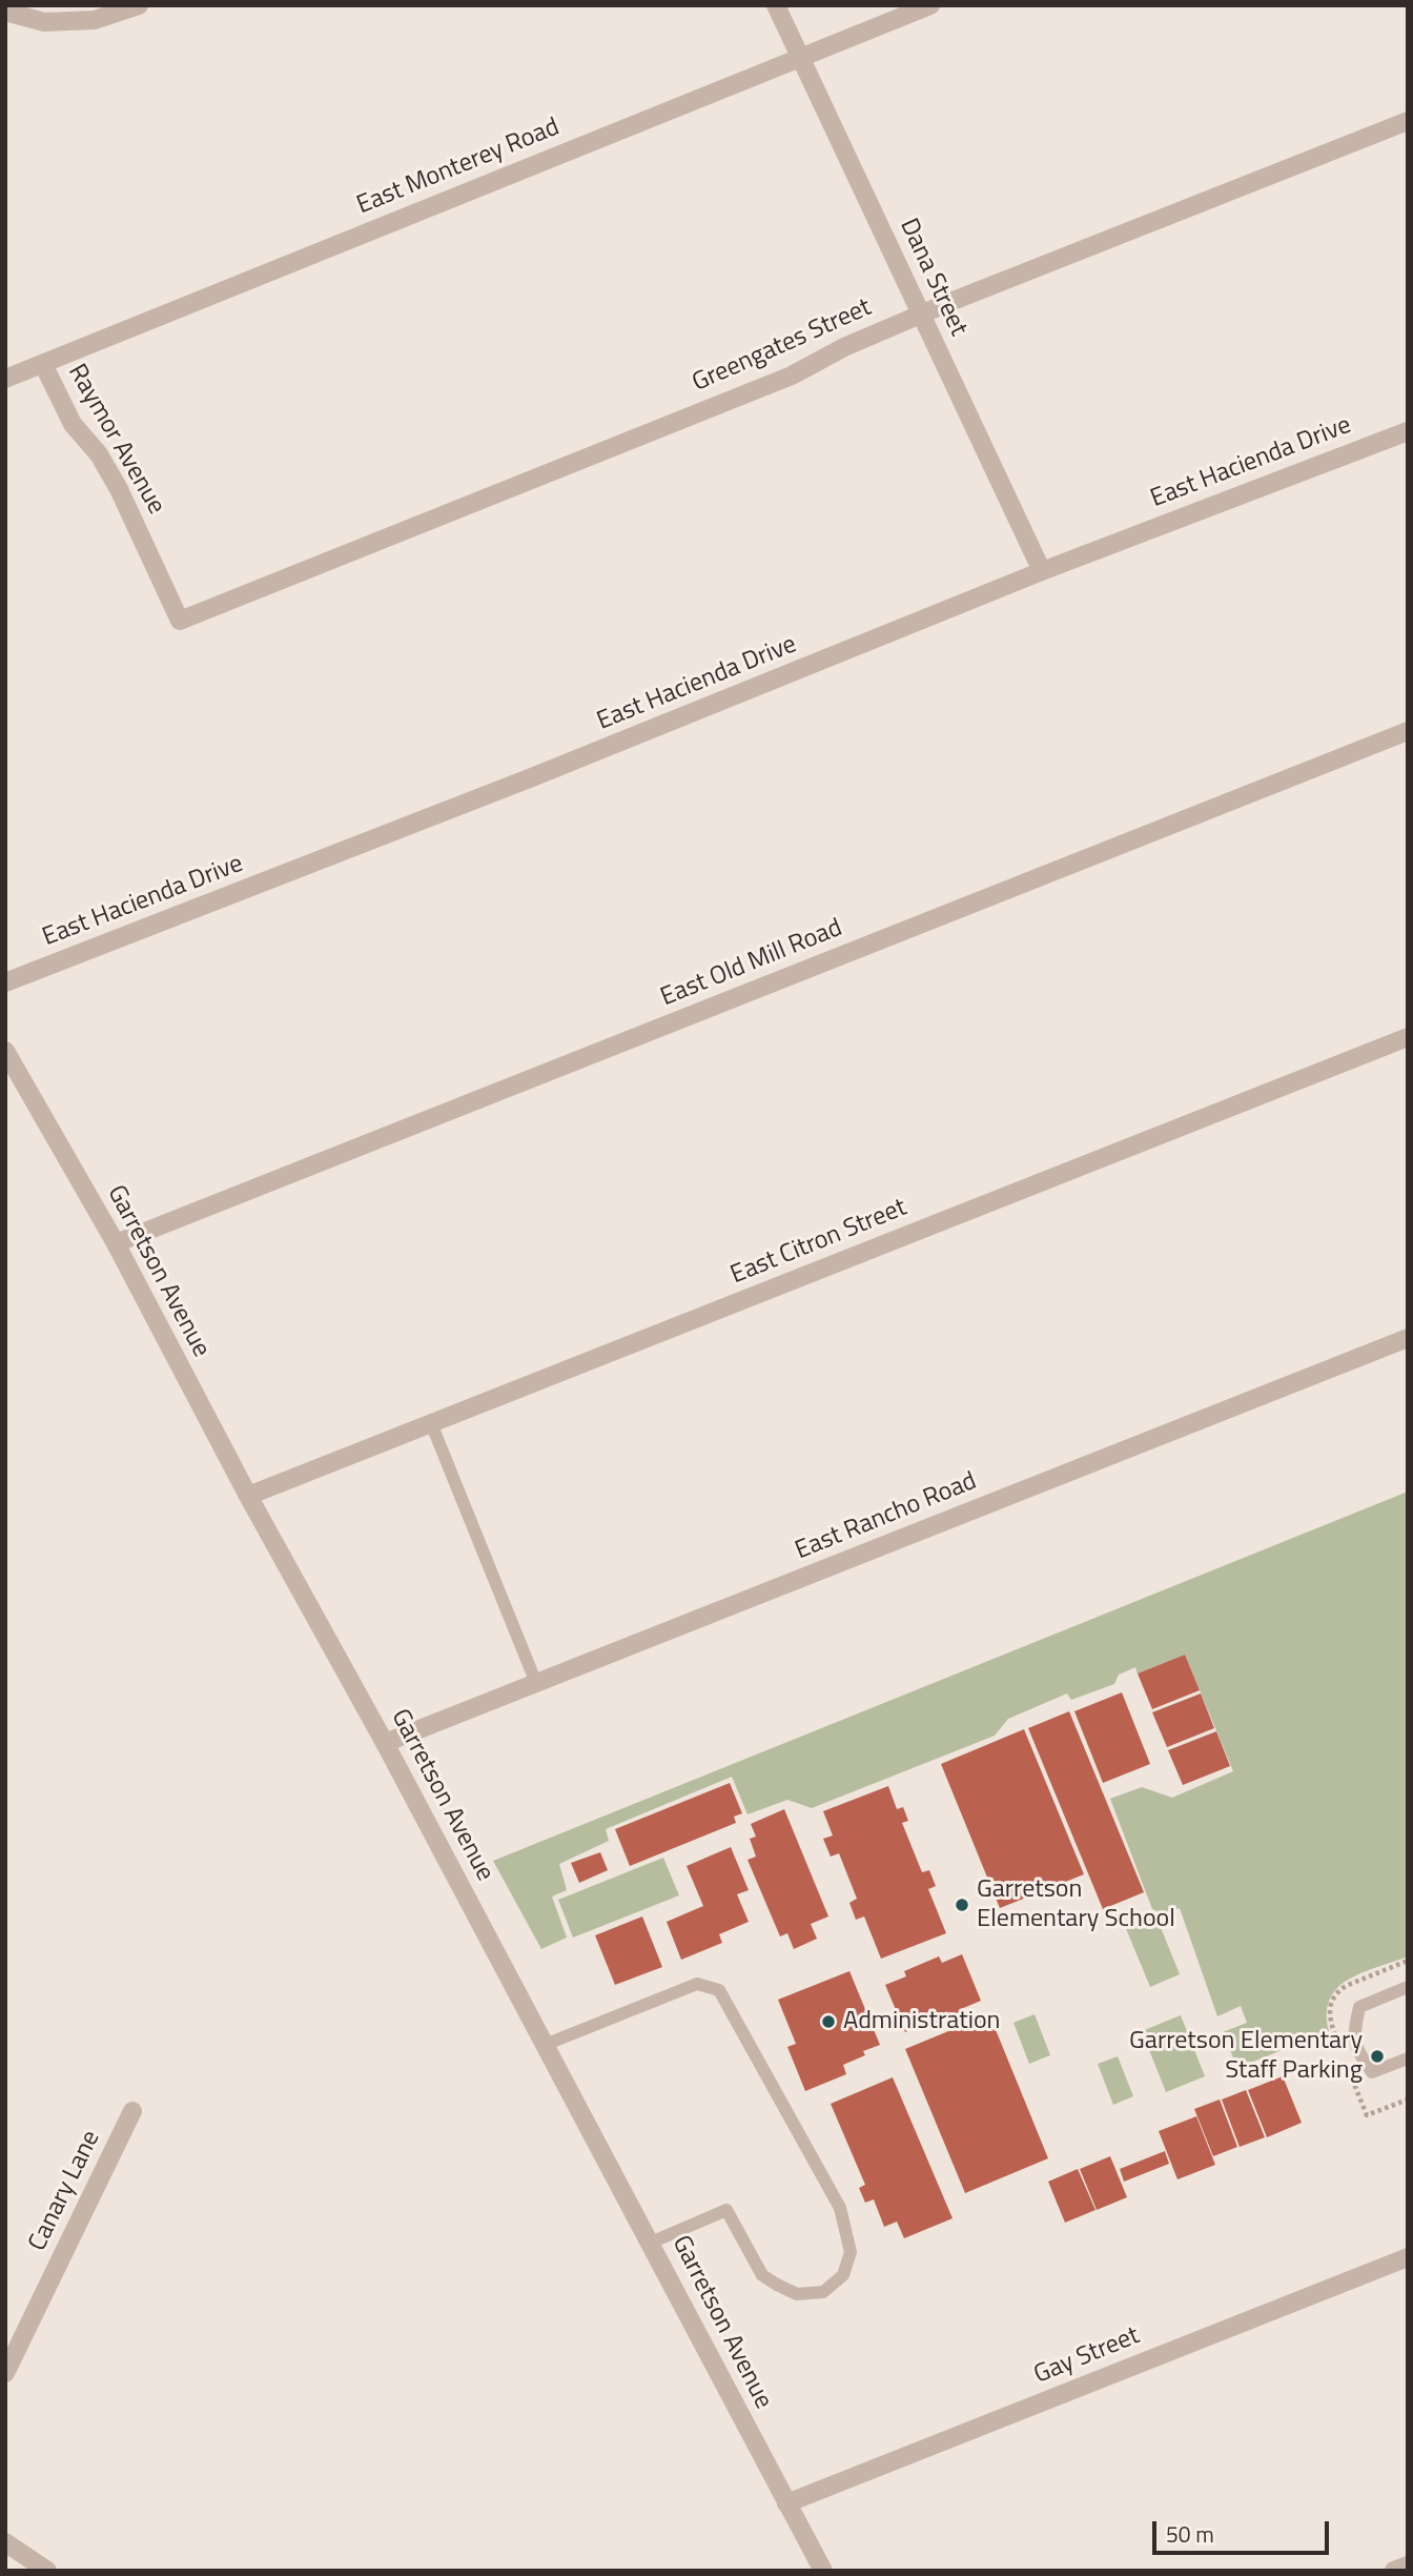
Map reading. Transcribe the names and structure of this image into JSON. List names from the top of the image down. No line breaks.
{"streets":{"street":["East Monterey Road","Dana Street","Greengates Street","Raymor Avenue","East Hacienda Drive","East Old Mill Road","East Citron Street","Garretson Avenue","East Rancho Road","Canary Lane","Gay Street"]},"crossings":[["East Monterey Road","Dana Street"],["East Monterey Road","Raymor Avenue"],["Dana Street","Greengates Street"],["Dana Street","East Hacienda Drive"],["Greengates Street","Raymor Avenue"],["East Old Mill Road","Garretson Avenue"],["East Citron Street","Garretson Avenue"],["Garretson Avenue","East Rancho Road"],["Garretson Avenue","Gay Street"]],"places":["Garretson Elementary School","Administration","Garretson Elementary Staff Parking"],"scale_bar":"50 m"}
